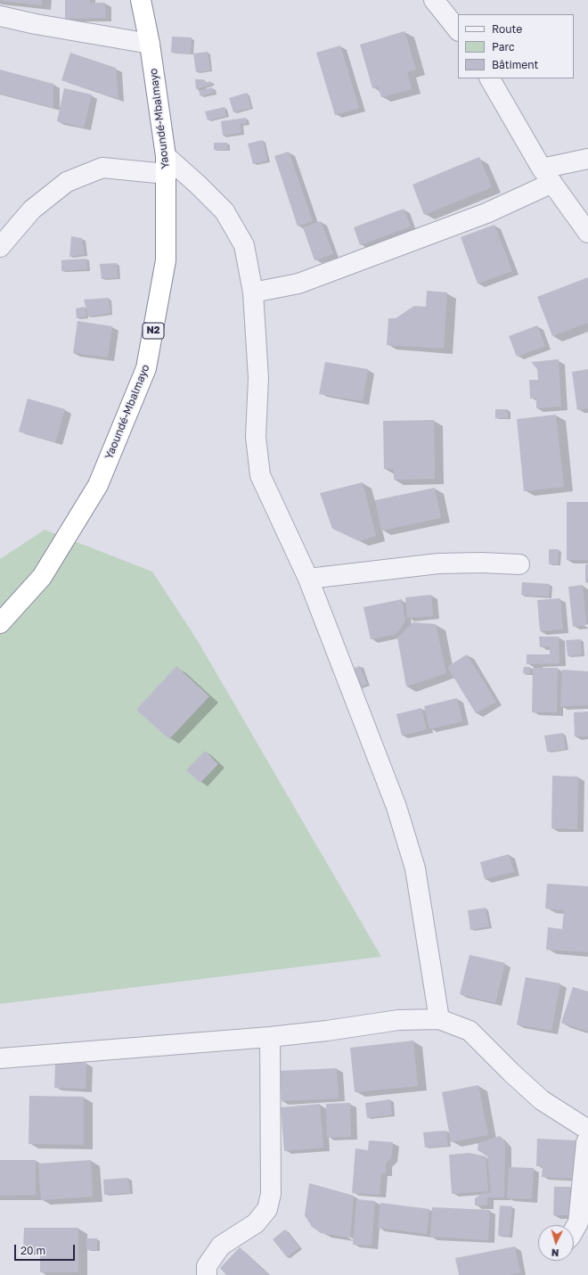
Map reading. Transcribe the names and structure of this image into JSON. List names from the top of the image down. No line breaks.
{"streets":{"highway":["Yaoundé-Mbalmayo","N2"]},"legend":["Route","Parc","Bâtiment"],"scale_bar":"20 m","north":"bottom"}
